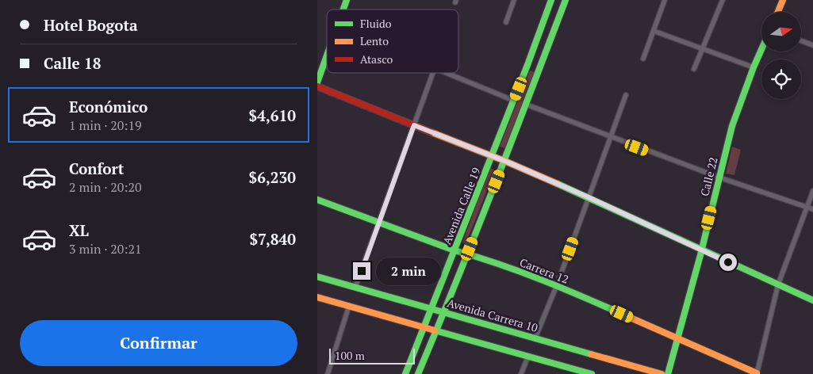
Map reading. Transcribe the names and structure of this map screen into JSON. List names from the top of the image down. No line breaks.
{"streets":{"main road":["Calle 22","Avenida Calle 19","Carrera 12","Avenida Carrera 10"]},"crossings":[["Calle 22","Carrera 12"],["Avenida Calle 19","Carrera 12"],["Avenida Calle 19","Avenida Carrera 10"]],"legend":["Fluido","Lento","Atasco"],"scale_bar":"100 m","north":"right","page":{"banner":["Hotel Bogota","Calle 18"],"list":[{"name":"Económico","note":"1 min · 20:19","value":"$4,610"},{"name":"Confort","note":"2 min · 20:20","value":"$6,230"},{"name":"XL","note":"3 min · 20:21","value":"$7,840"}],"bubble":"2 min","buttons":"Confirmar","scale":"100 m"}}
